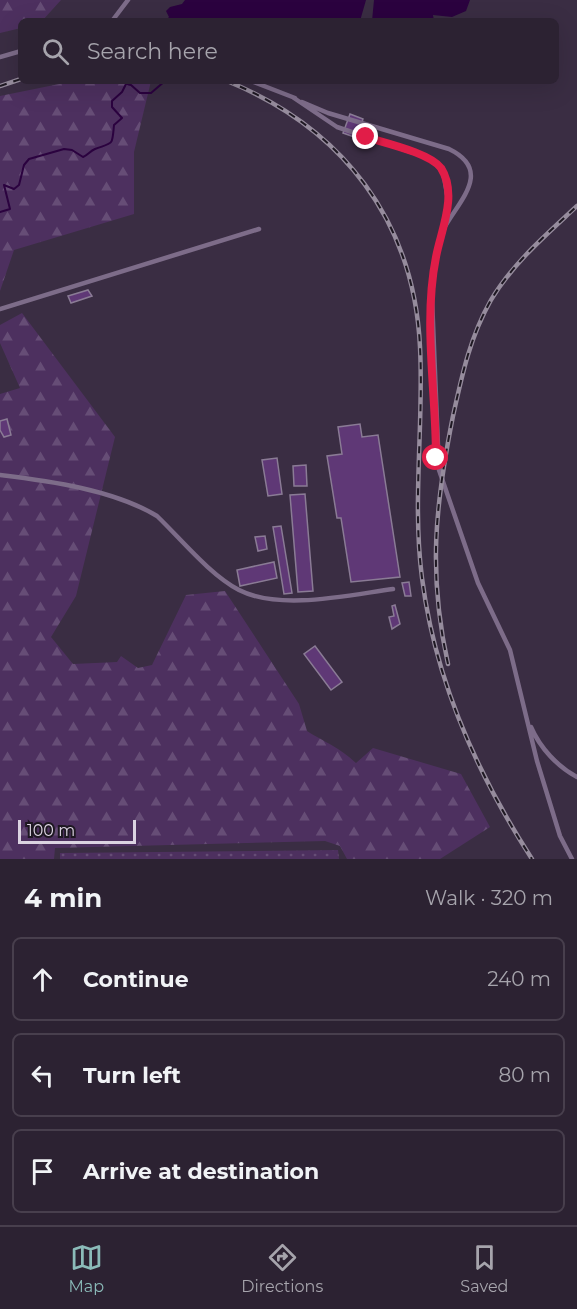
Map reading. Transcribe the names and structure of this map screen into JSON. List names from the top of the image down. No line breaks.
{"scale_bar":"100 m","page":{"search":"Search here","scale":"100 m","heading":["4 min","Walk · 320 m"],"list":[["Continue","240 m"],["Turn left","80 m"],"Arrive at destination"],"nav":["Map","Directions","Saved"]}}
